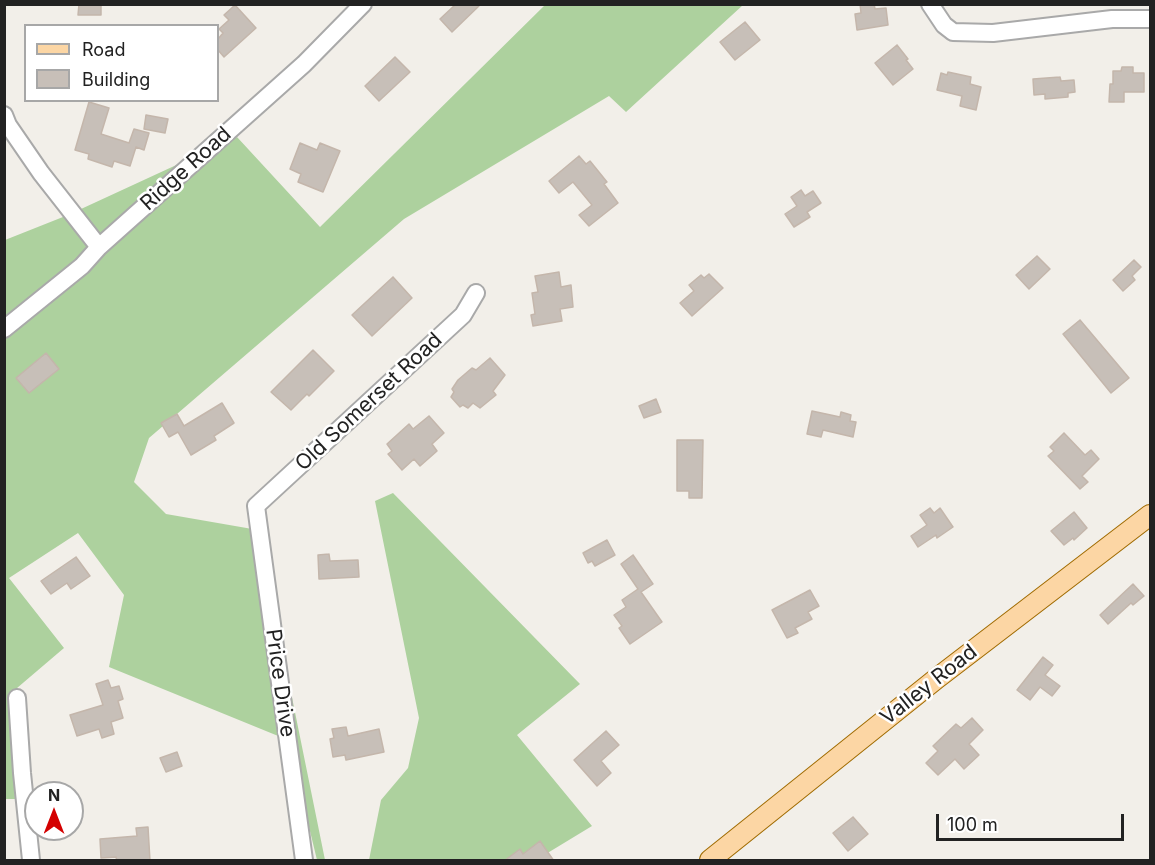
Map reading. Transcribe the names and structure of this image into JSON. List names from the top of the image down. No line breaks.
{"streets":{"main road":["Valley Road"],"street":["Ridge Road","Old Somerset Road","Price Drive"]},"crossings":[["Old Somerset Road","Price Drive"]],"legend":["Road","Building"],"scale_bar":"100 m","north":"top"}
